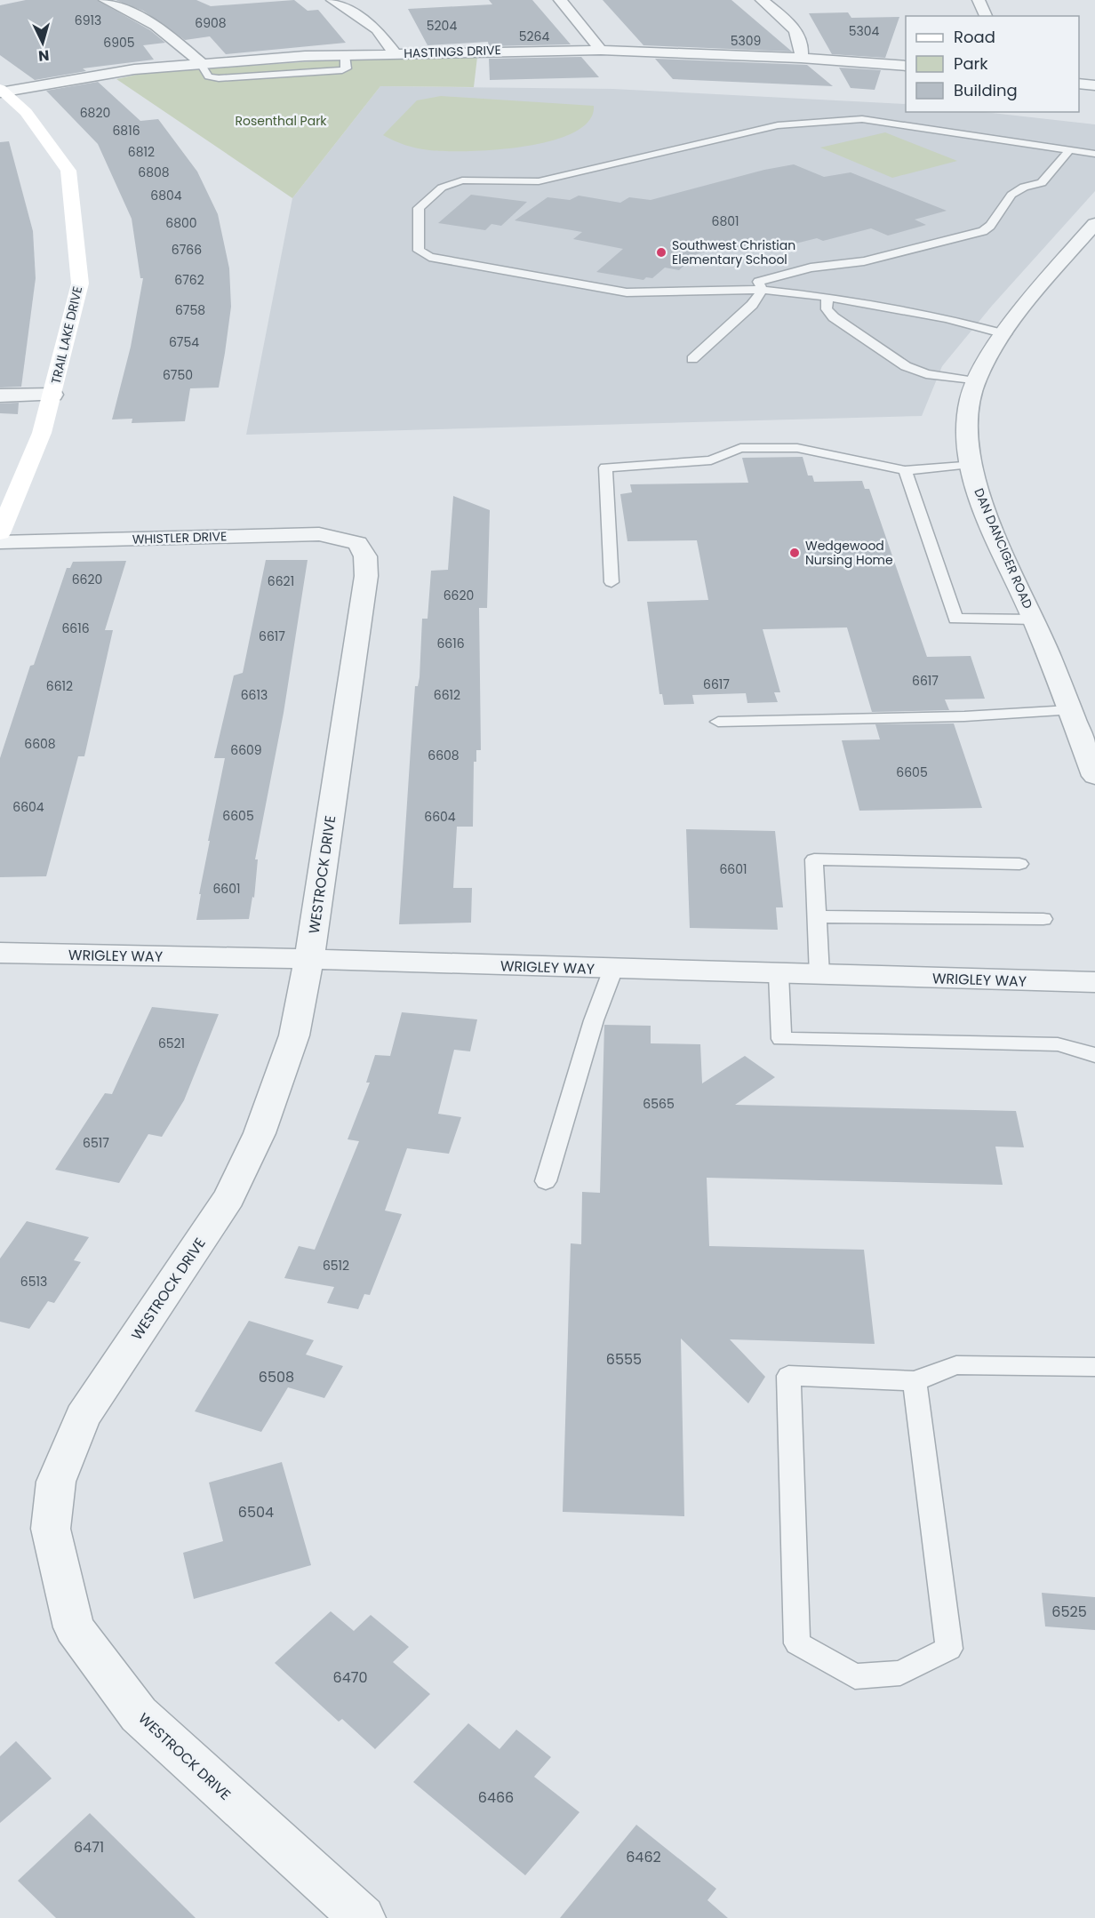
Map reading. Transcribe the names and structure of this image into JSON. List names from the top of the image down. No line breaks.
{"streets":{"street":["HASTINGS DRIVE","TRAIL LAKE DRIVE","WHISTLER DRIVE","DAN DANCIGER ROAD","WESTROCK DRIVE","WRIGLEY WAY"]},"crossings":[["HASTINGS DRIVE","TRAIL LAKE DRIVE"],["WHISTLER DRIVE","WESTROCK DRIVE"],["WESTROCK DRIVE","WRIGLEY WAY"]],"parks":["Rosenthal Park"],"places":["Southwest Christian Elementary School","Wedgewood Nursing Home"],"house_numbers":["6913","6908","5204","5304","5264","5309","6905","6820","6816","6812","6808","6804","6801","6800","6766","6762","6758","6754","6750","6620","6621","6620","6616","6617","6616","6617","6617","6612","6613","6612","6608","6609","6608","6605","6604","6605","6604","6601","6601","6521","6565","6517","6512","6513","6555","6508","6504","6525","6470","6466","6471","6462"],"legend":["Road","Park","Building"],"north":"bottom"}
